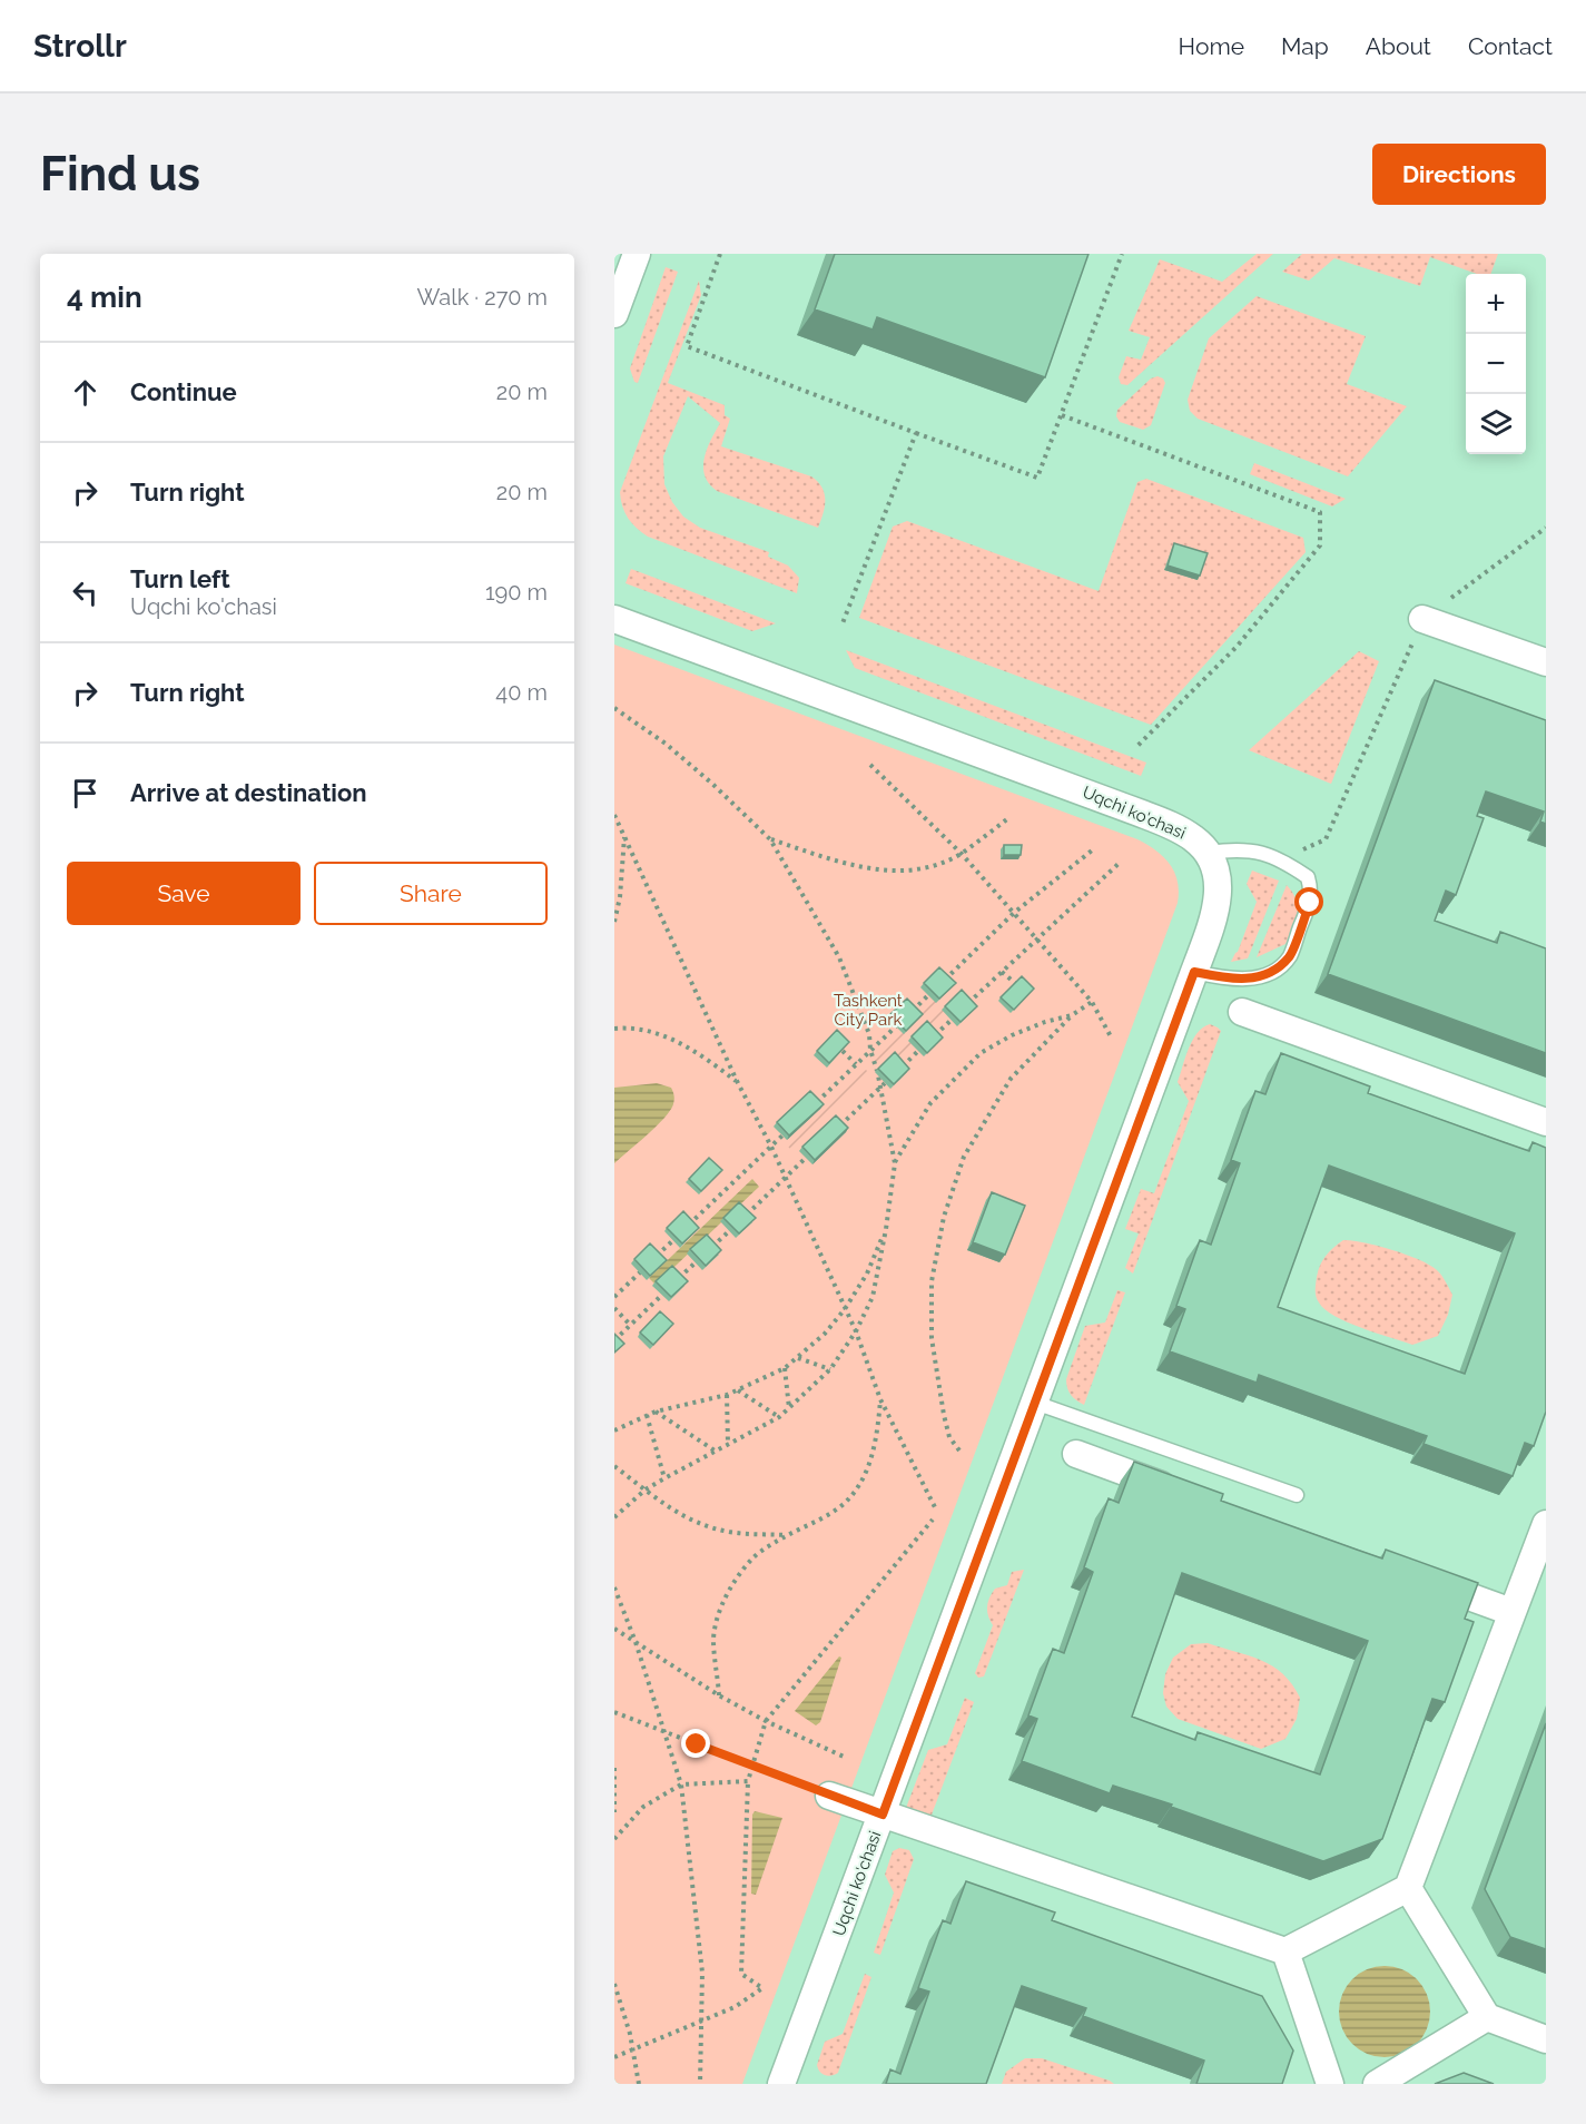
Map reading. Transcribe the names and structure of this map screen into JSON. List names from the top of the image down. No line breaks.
{"streets":{"street":["Uqchi ko'chasi"]},"parks":["Tashkent City Park"],"page":{"header":"Strollr","nav":["Home","Map","About","Contact"],"buttons":["Directions",["Save","Share"]],"title":"Find us","heading":["4 min","Walk · 270 m"],"map_buttons":["+","−"],"list":[["Continue","20 m"],["Turn right","20 m"],["Turn left","Uqchi ko'chasi","190 m"],["Turn right","40 m"],"Arrive at destination"]}}
